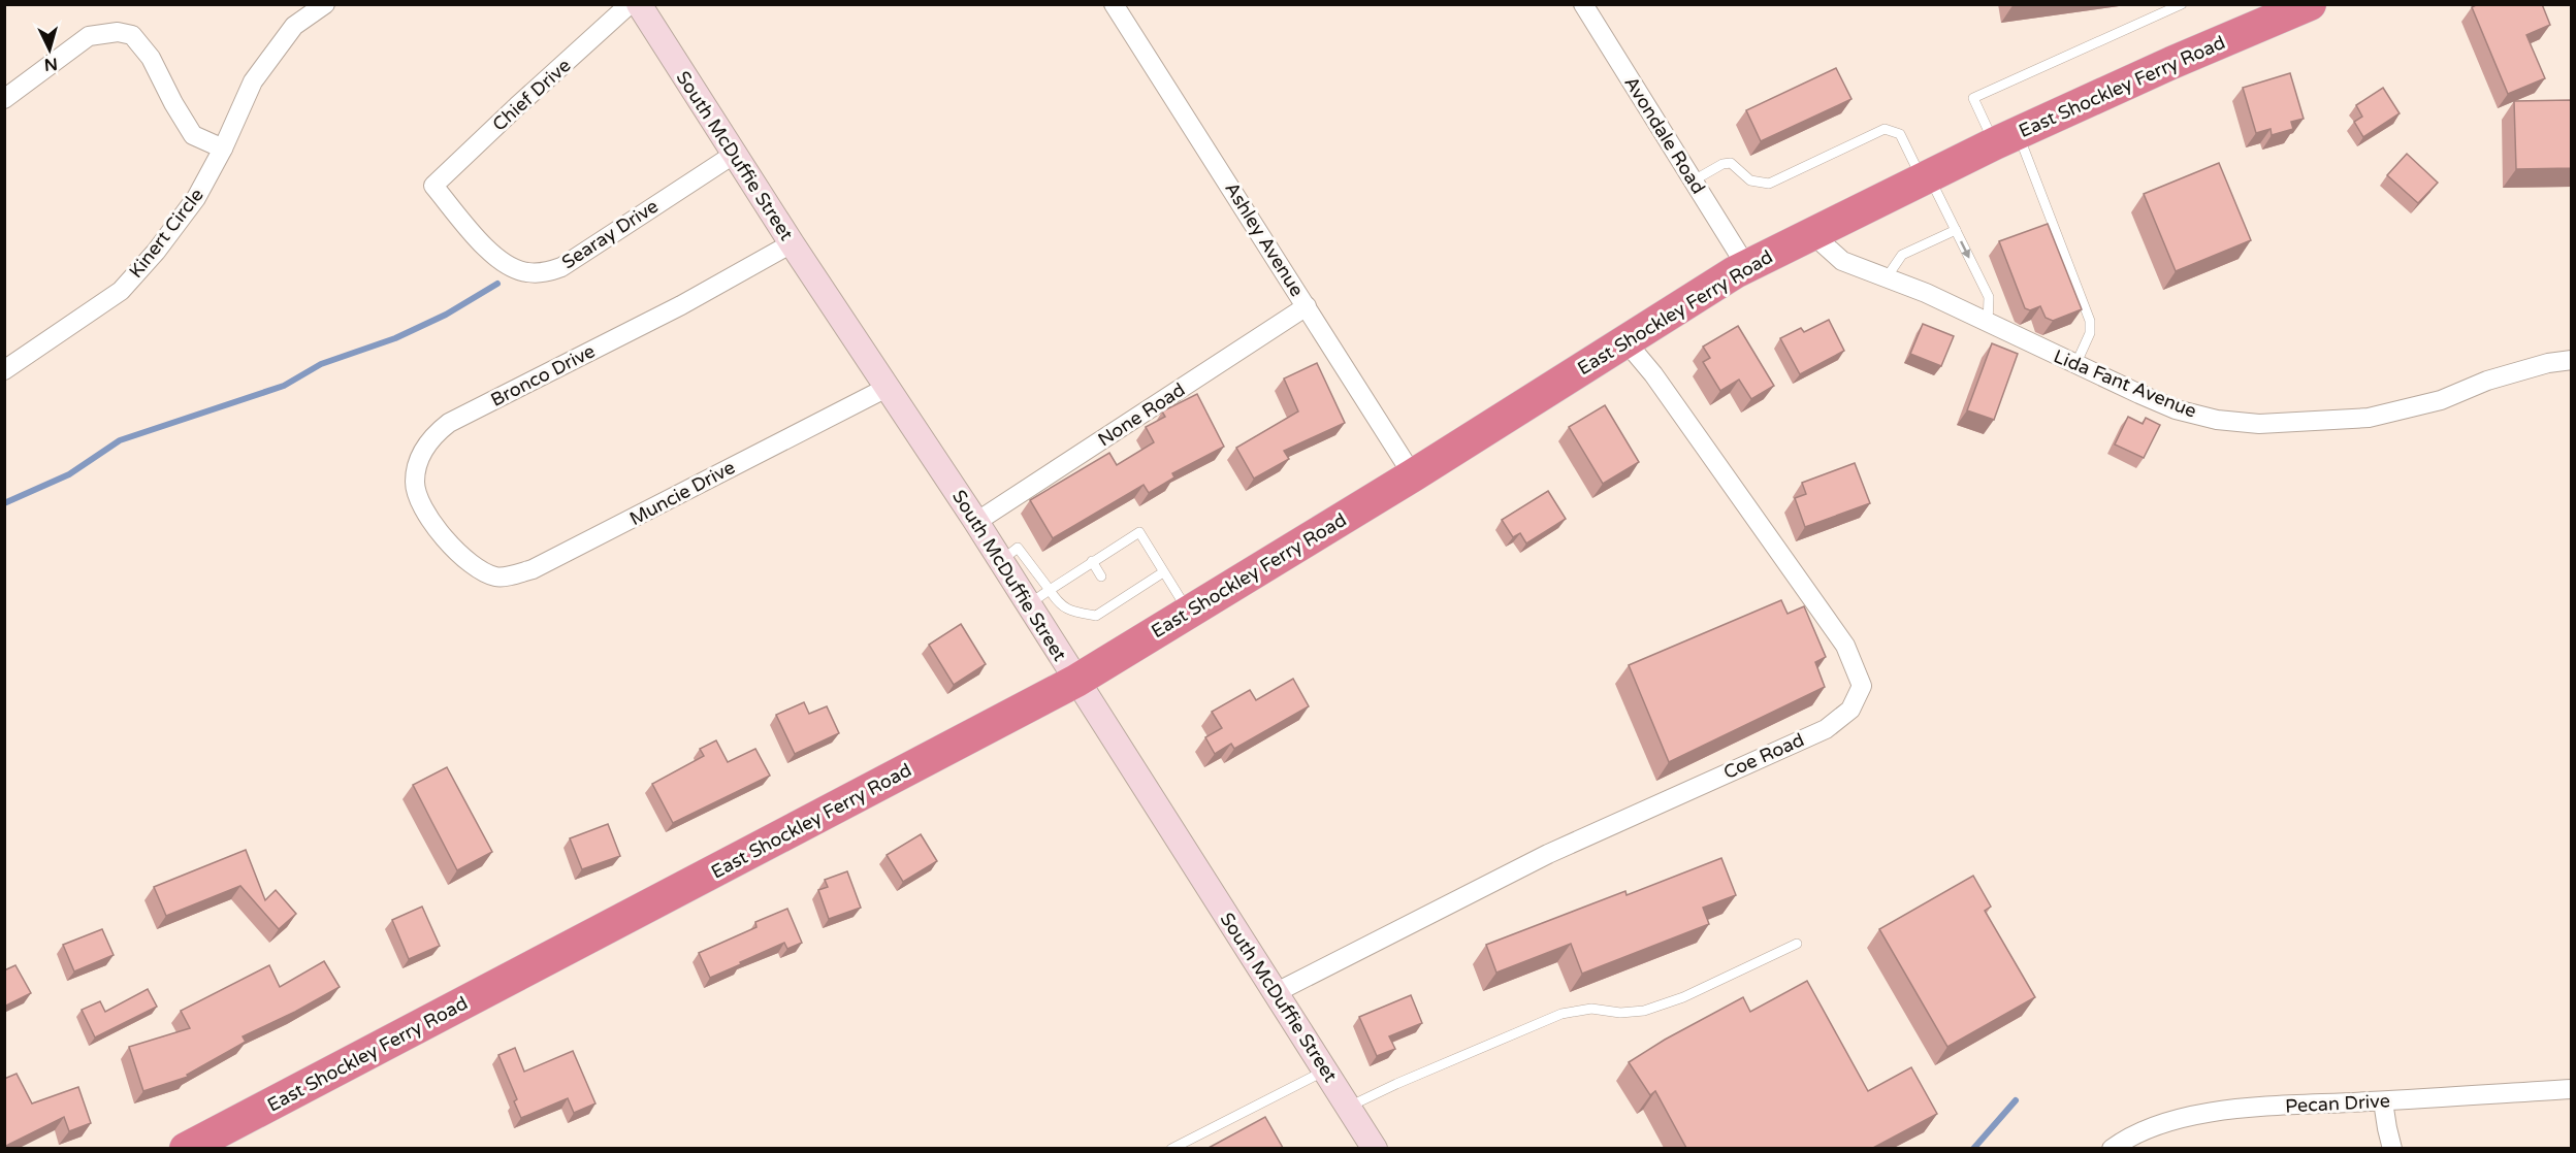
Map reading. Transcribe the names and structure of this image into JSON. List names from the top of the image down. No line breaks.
{"streets":{"highway":["East Shockley Ferry Road"],"street":["Chief Drive","Avondale Road","South McDuffie Street","Kinert Circle","Searay Drive","Ashley Avenue","Bronco Drive","Lida Fant Avenue","None Road","Muncie Drive","Coe Road","Pecan Drive"]},"crossings":[["East Shockley Ferry Road","Avondale Road"],["East Shockley Ferry Road","South McDuffie Street"],["East Shockley Ferry Road","Ashley Avenue"],["East Shockley Ferry Road","Lida Fant Avenue"],["East Shockley Ferry Road","Coe Road"],["Chief Drive","Searay Drive"],["South McDuffie Street","Searay Drive"],["South McDuffie Street","Bronco Drive"],["South McDuffie Street","None Road"],["South McDuffie Street","Muncie Drive"],["South McDuffie Street","Coe Road"],["Ashley Avenue","None Road"],["Bronco Drive","Muncie Drive"]],"north":"bottom"}
